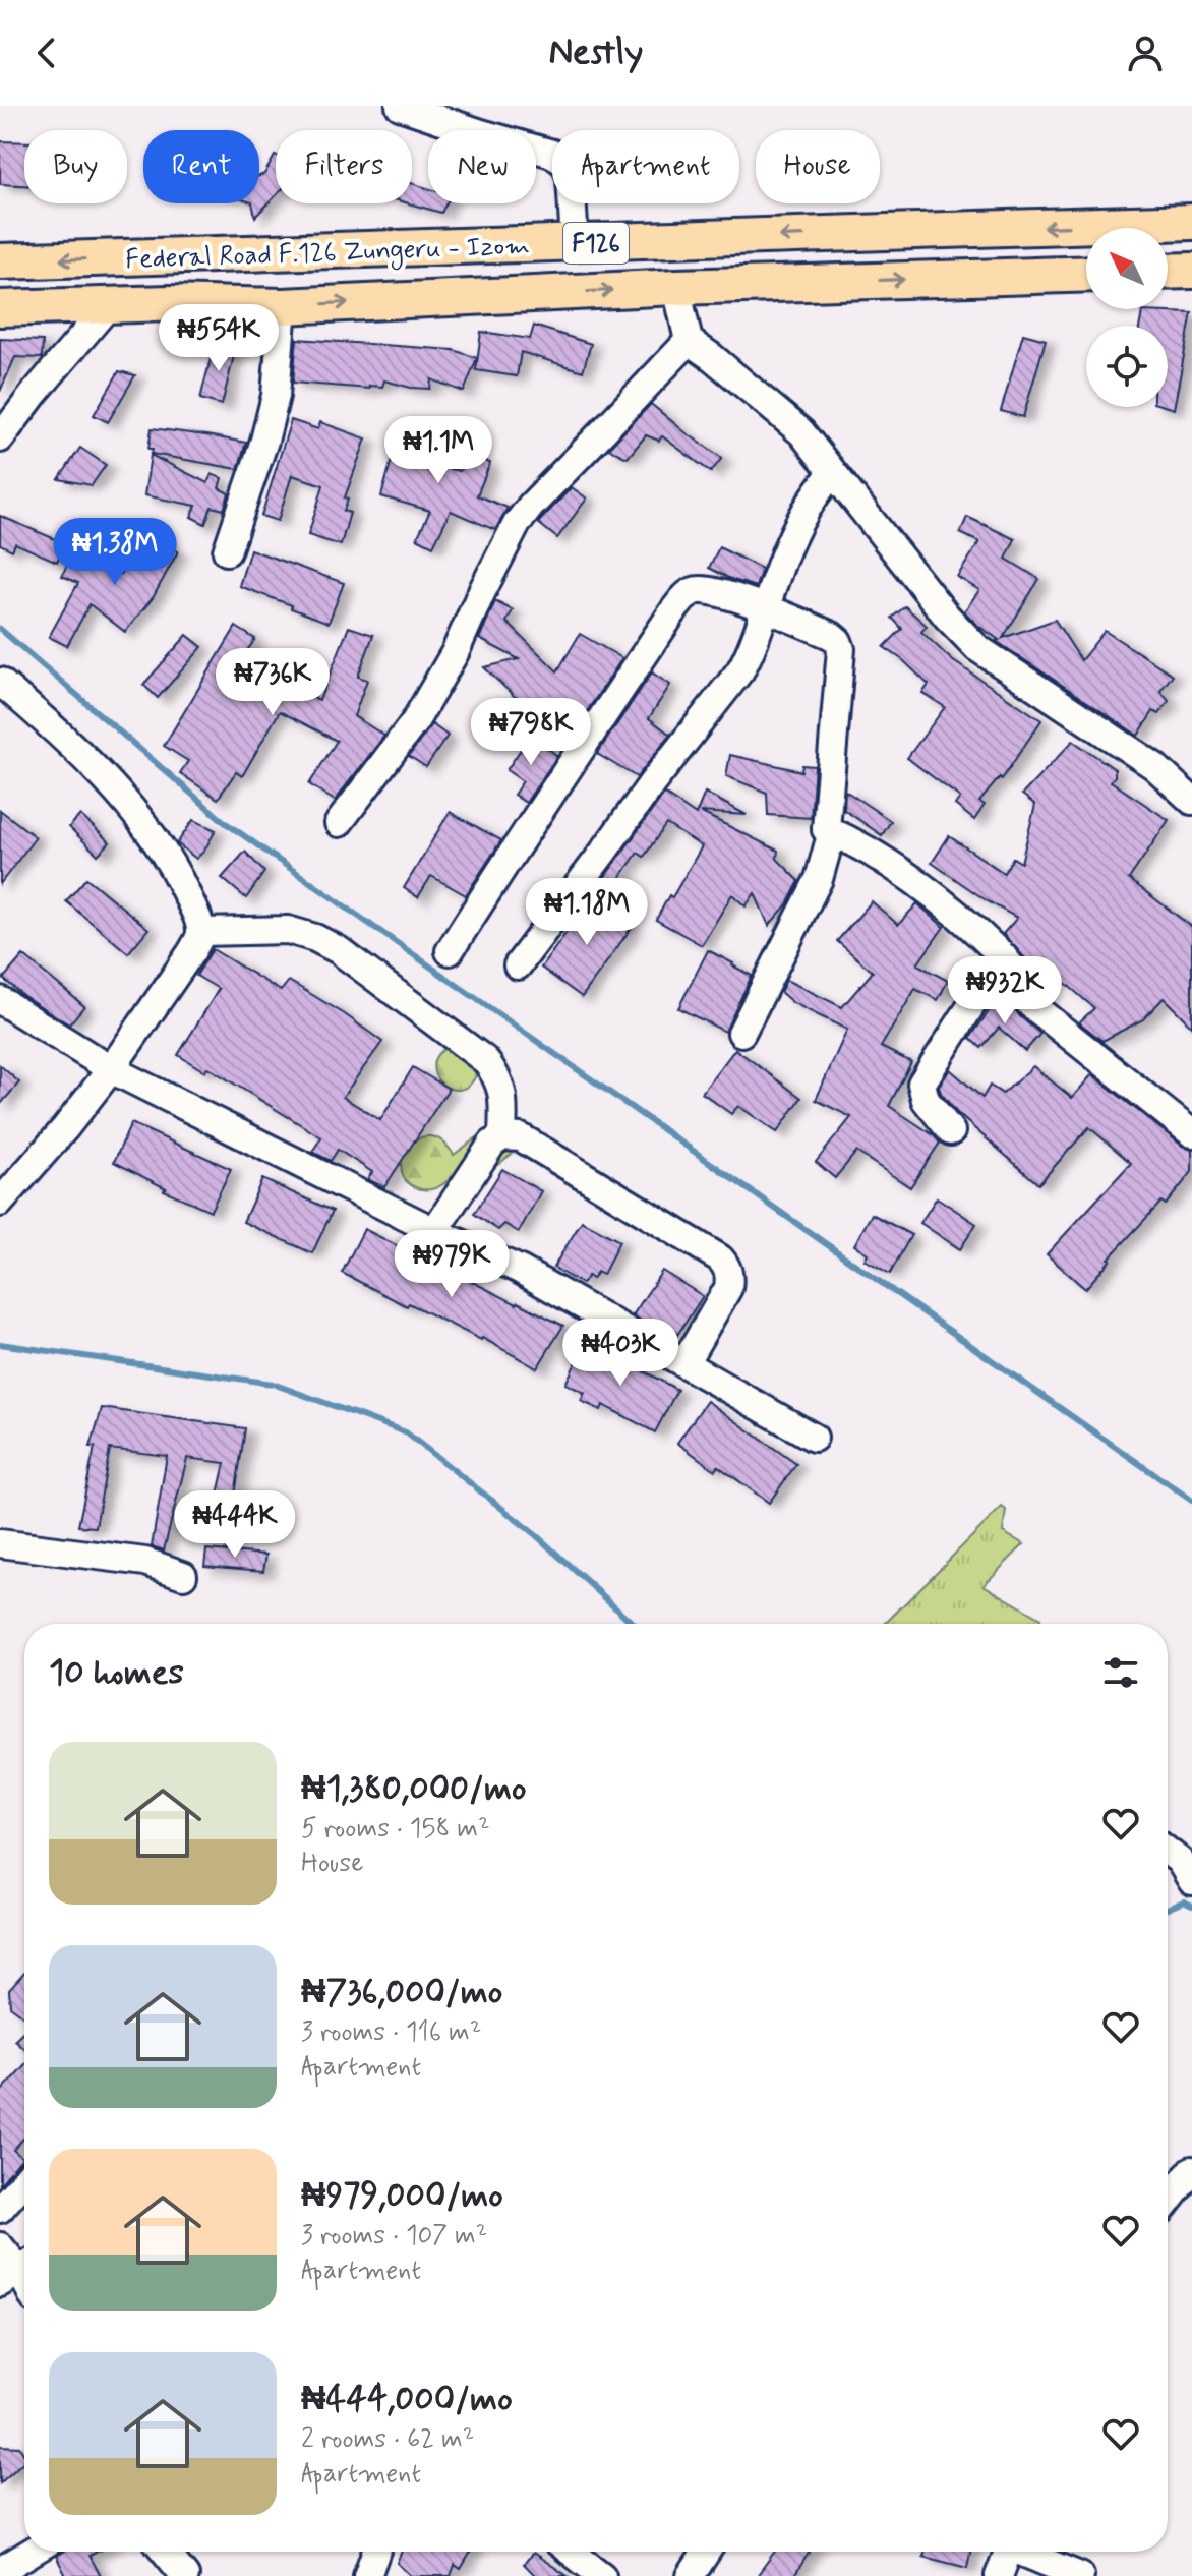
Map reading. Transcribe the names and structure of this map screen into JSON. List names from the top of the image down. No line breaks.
{"streets":{"main road":["F126","Federal Road F.126 Zungeru - Izom"]},"north":"top left","page":{"header":"Nestly","chip":["Buy","Rent","Filters","New","Apartment","House"],"price":["₦554K","₦1.1M","₦1.38M","₦736K","₦798K","₦1.18M","₦932K","₦979K","₦403K","₦444K"],"heading":"10 homes","list":[{"name":"₦1,380,000/mo","note":"5 rooms · 158 m² · House"},{"name":"₦736,000/mo","note":"3 rooms · 116 m² · Apartment"},{"name":"₦979,000/mo","note":"3 rooms · 107 m² · Apartment"},{"name":"₦444,000/mo","note":"2 rooms · 62 m² · Apartment"}]}}
